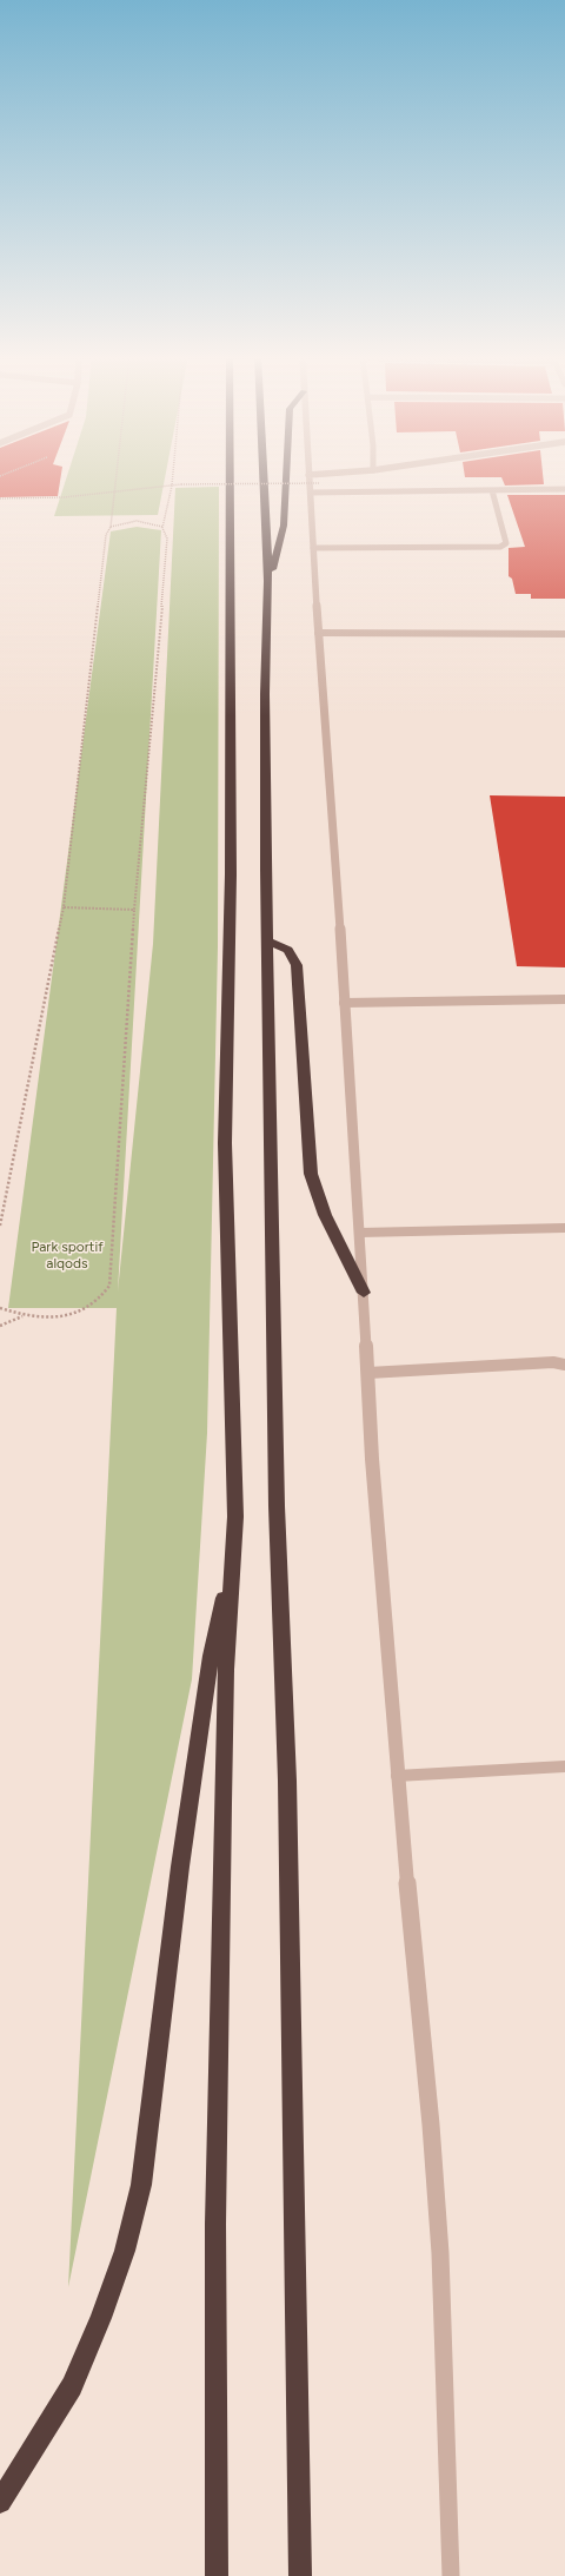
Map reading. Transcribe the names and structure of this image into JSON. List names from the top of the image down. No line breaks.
{"parks":["Park sportif alqods"]}
